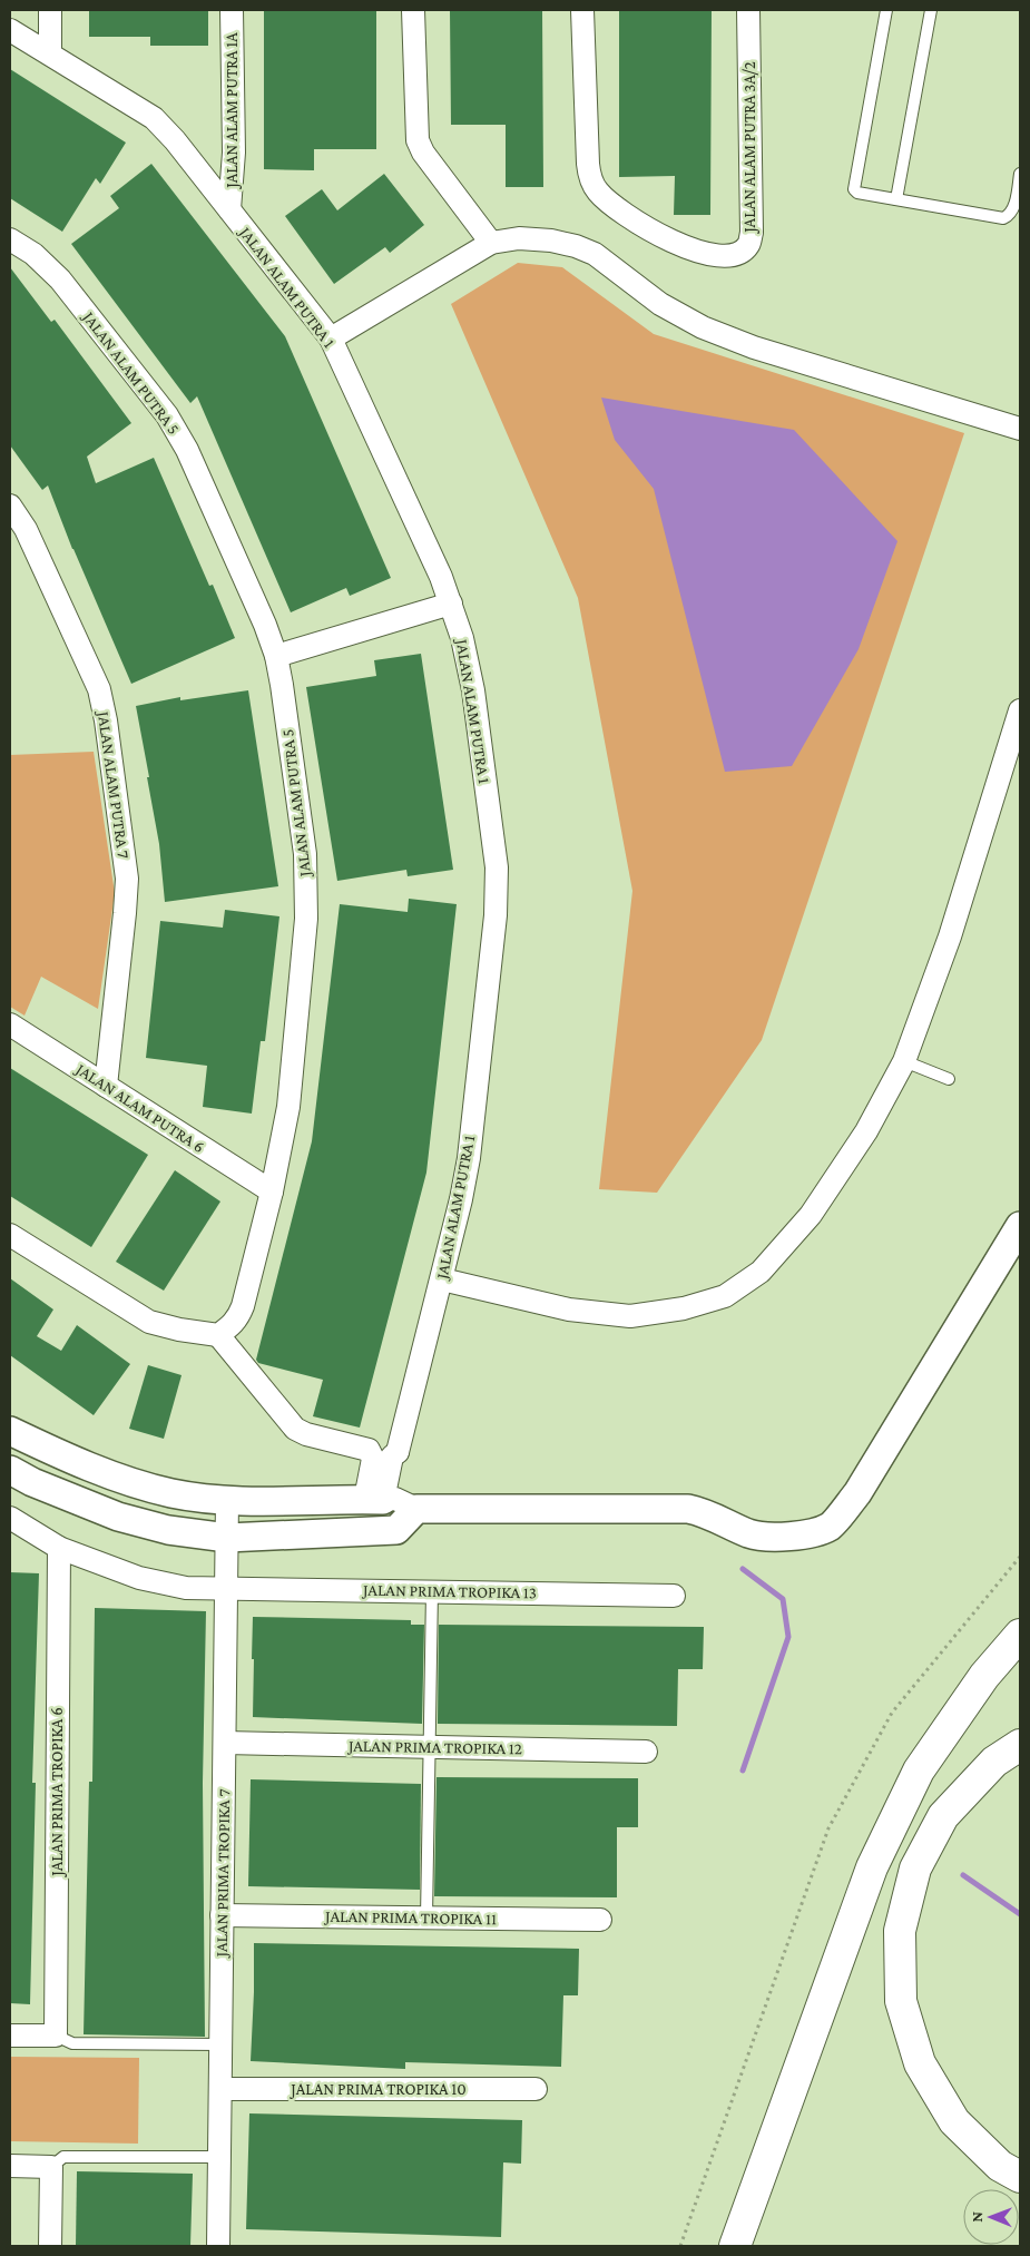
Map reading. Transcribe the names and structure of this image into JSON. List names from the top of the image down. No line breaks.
{"streets":{"street":["JALAN ALAM PUTRA 1A","JALAN ALAM PUTRA 3A/2","JALAN ALAM PUTRA 1","JALAN ALAM PUTRA 5","JALAN ALAM PUTRA 7","JALAN ALAM PUTRA 6","JALAN PRIMA TROPIKA 13","JALAN PRIMA TROPIKA 12","JALAN PRIMA TROPIKA 6","JALAN PRIMA TROPIKA 7","JALAN PRIMA TROPIKA 11","JALAN PRIMA TROPIKA 10"]},"crossings":[["JALAN ALAM PUTRA 1A","JALAN ALAM PUTRA 1"],["JALAN ALAM PUTRA 5","JALAN ALAM PUTRA 6"],["JALAN ALAM PUTRA 7","JALAN ALAM PUTRA 6"],["JALAN PRIMA TROPIKA 13","JALAN PRIMA TROPIKA 6"],["JALAN PRIMA TROPIKA 13","JALAN PRIMA TROPIKA 7"],["JALAN PRIMA TROPIKA 12","JALAN PRIMA TROPIKA 7"],["JALAN PRIMA TROPIKA 7","JALAN PRIMA TROPIKA 11"],["JALAN PRIMA TROPIKA 7","JALAN PRIMA TROPIKA 10"]],"north":"left"}
